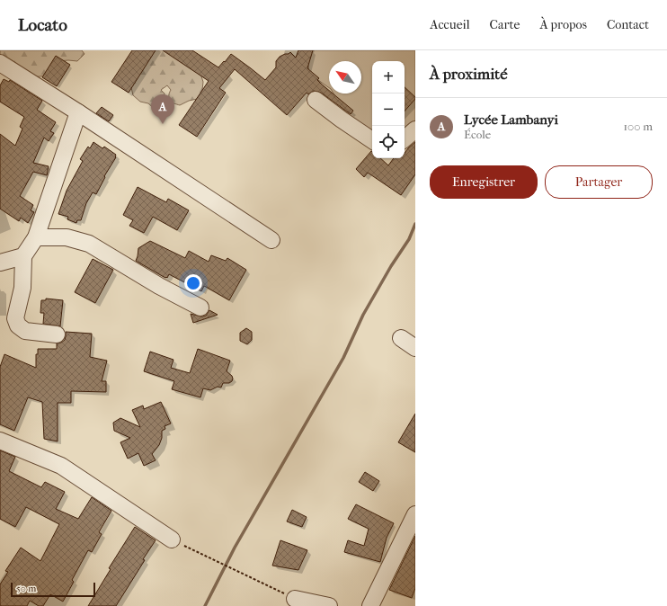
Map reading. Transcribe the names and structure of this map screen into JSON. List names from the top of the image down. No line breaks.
{"scale_bar":"50 m","north":"top left","page":{"header":"Locato","nav":["Accueil","Carte","À propos","Contact"],"heading":"À proximité","map_buttons":["+","−"],"pins":"A","list":[{"mark":"A","name":"Lycée Lambanyi","note":"École","value":"100 m"}],"buttons":["Enregistrer","Partager"],"scale":"50 m"}}
